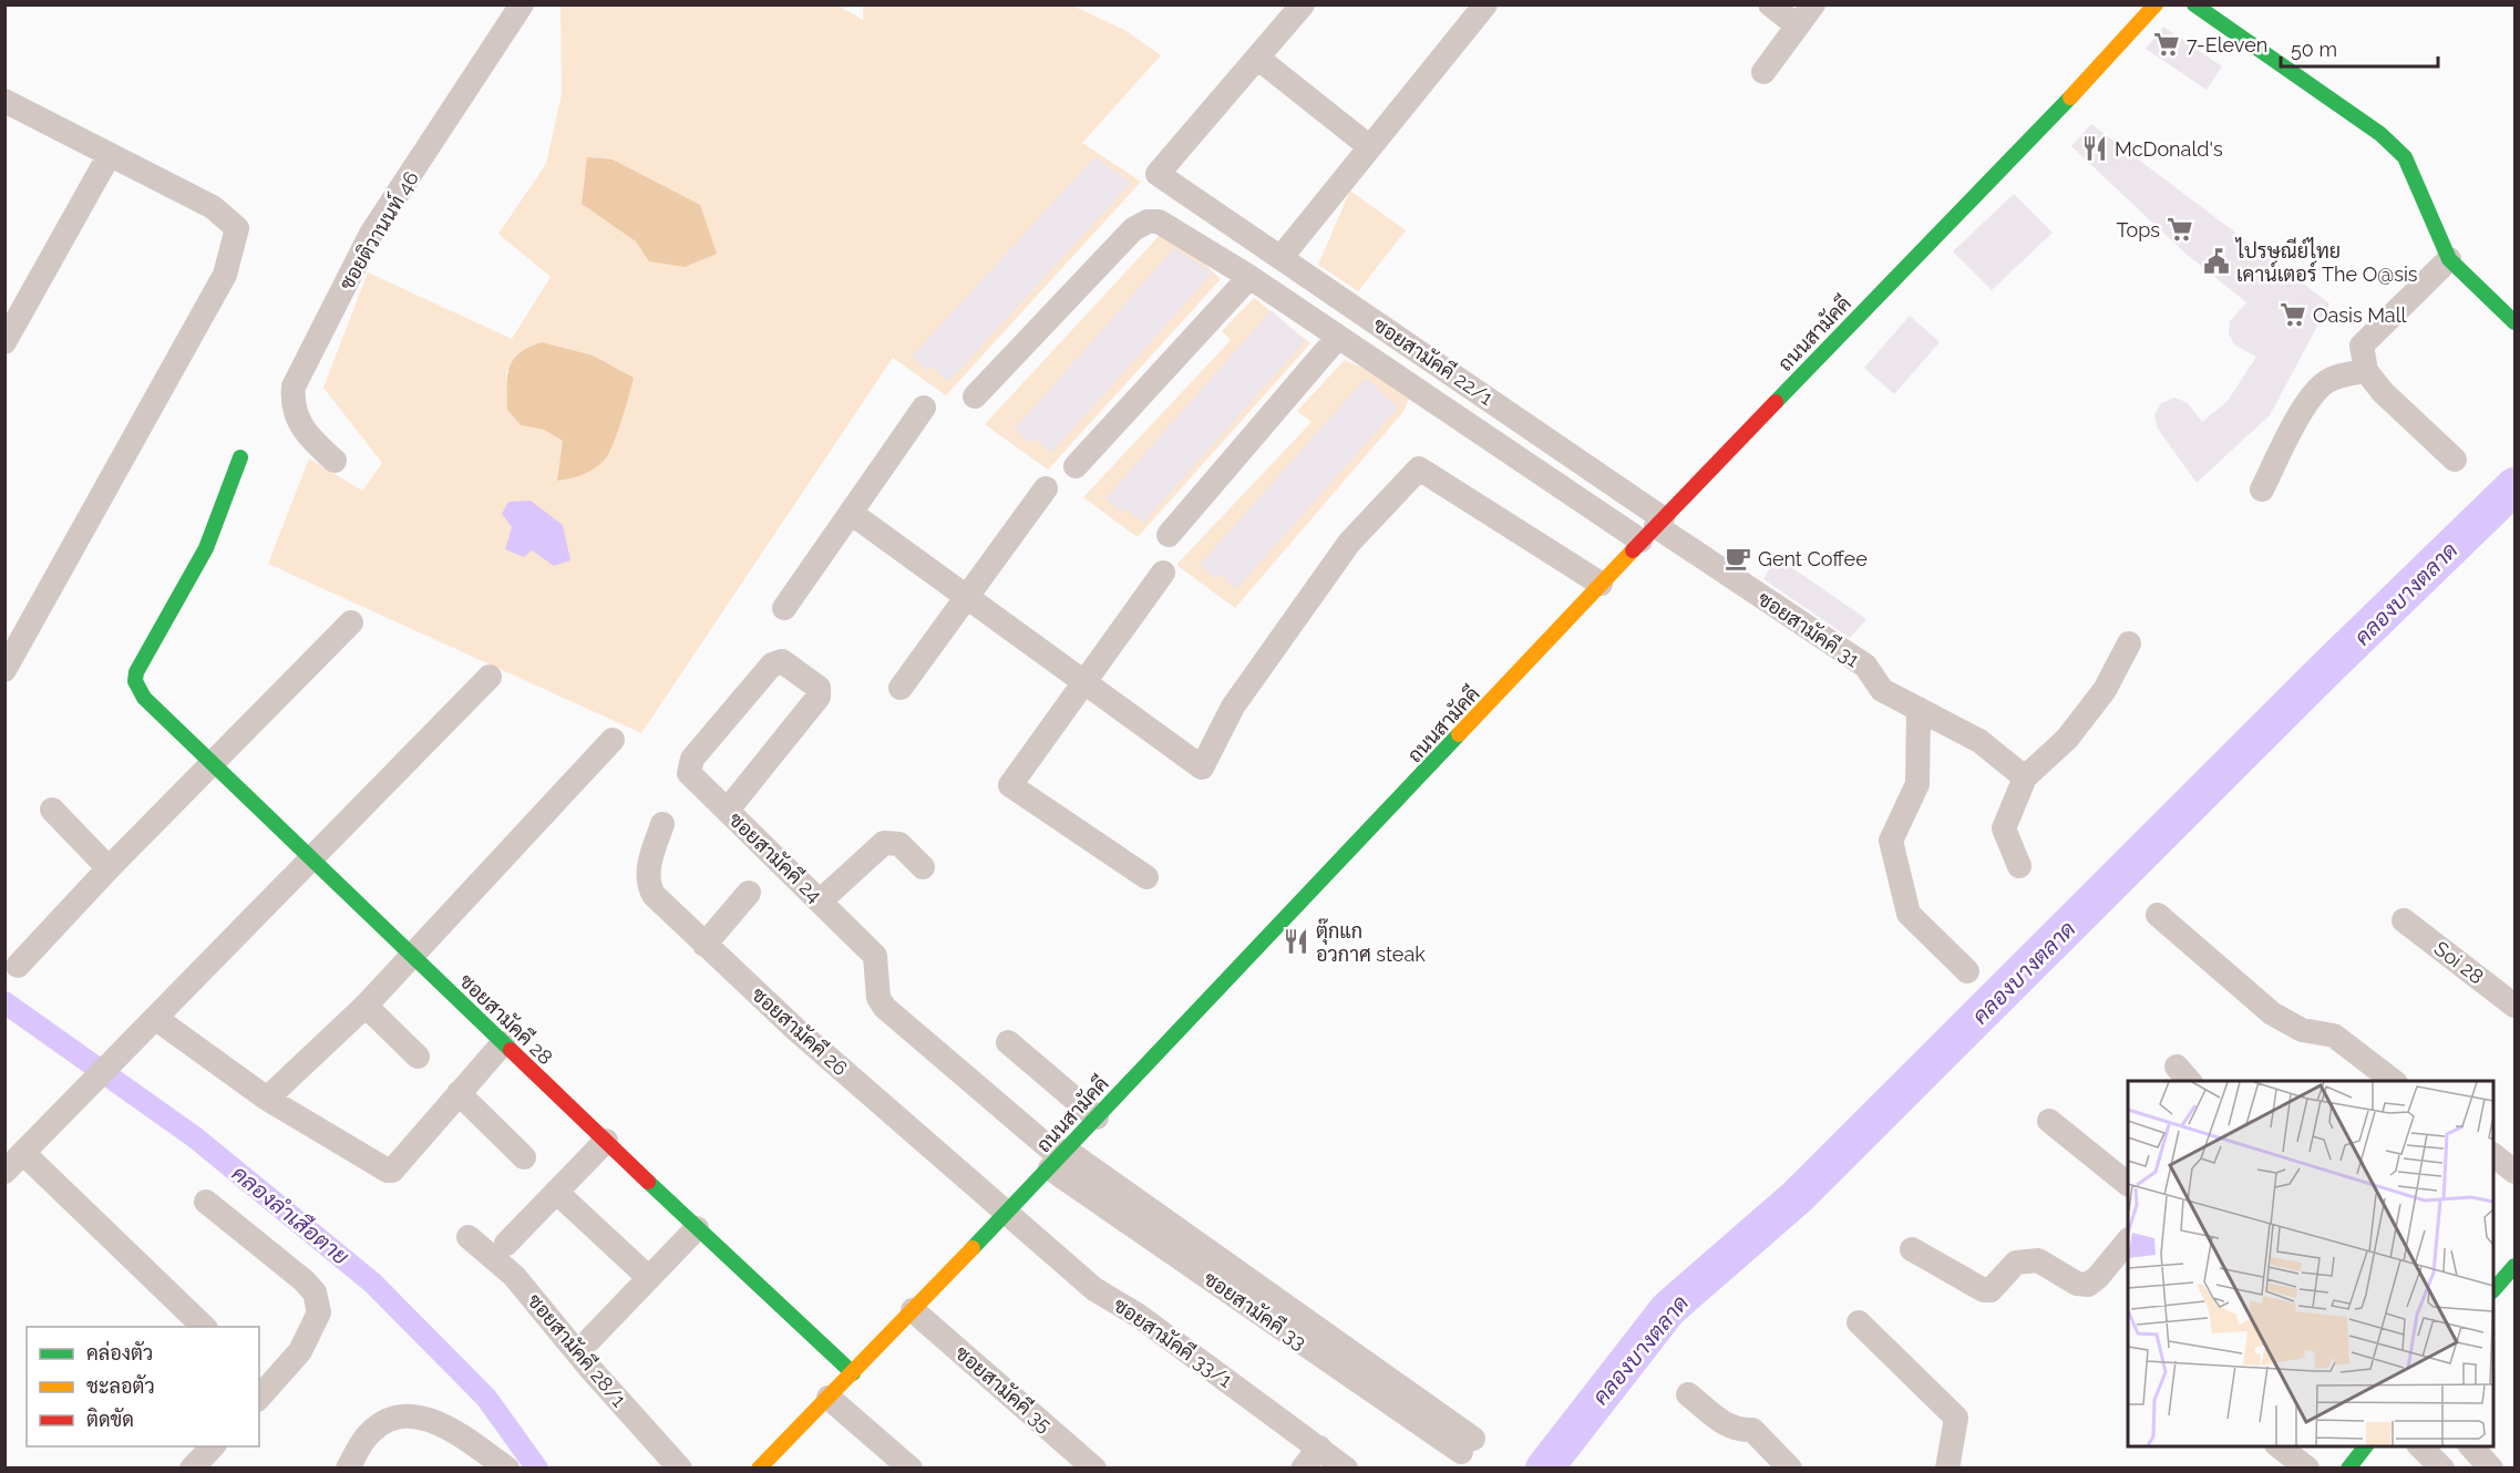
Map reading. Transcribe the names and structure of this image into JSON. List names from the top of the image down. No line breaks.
{"streets":{"main road":["ถนนสามัคคี","ซอยสามัคคี 28"],"street":["ซอยติวานนท์ 46","ซอยสามัคคี 22/1","ซอยสามัคคี 31","ซอยสามัคคี 24","Soi 28","ซอยสามัคคี 26","ซอยสามัคคี 33/1","ซอยสามัคคี 28/1","ซอยสามัคคี 35"]},"crossings":[["ถนนสามัคคี","ซอยสามัคคี 22/1"],["ถนนสามัคคี","ซอยสามัคคี 31"],["ถนนสามัคคี","ซอยสามัคคี 24"],["ถนนสามัคคี","ซอยสามัคคี 28"],["ถนนสามัคคี","ซอยสามัคคี 26"],["ถนนสามัคคี","ซอยสามัคคี 33/1"],["ถนนสามัคคี","ซอยสามัคคี 35"],["ซอยสามัคคี 22/1","ซอยสามัคคี 31"],["ซอยสามัคคี 26","ซอยสามัคคี 33/1"]],"water":["คลองบางตลาด","คลองลำเสือตาย"],"places":{"supermarket":["7-Eleven","Tops","Oasis Mall"],"restaurant":["McDonald's","ตุ๊กแก อวกาศ steak"],"public building":["ไปรษณีย์ไทย เคาน์เตอร์ The O@sis"],"cafe":["Gent Coffee"]},"legend":["คล่องตัว","ชะลอตัว","ติดขัด"],"scale_bar":"50 m"}
